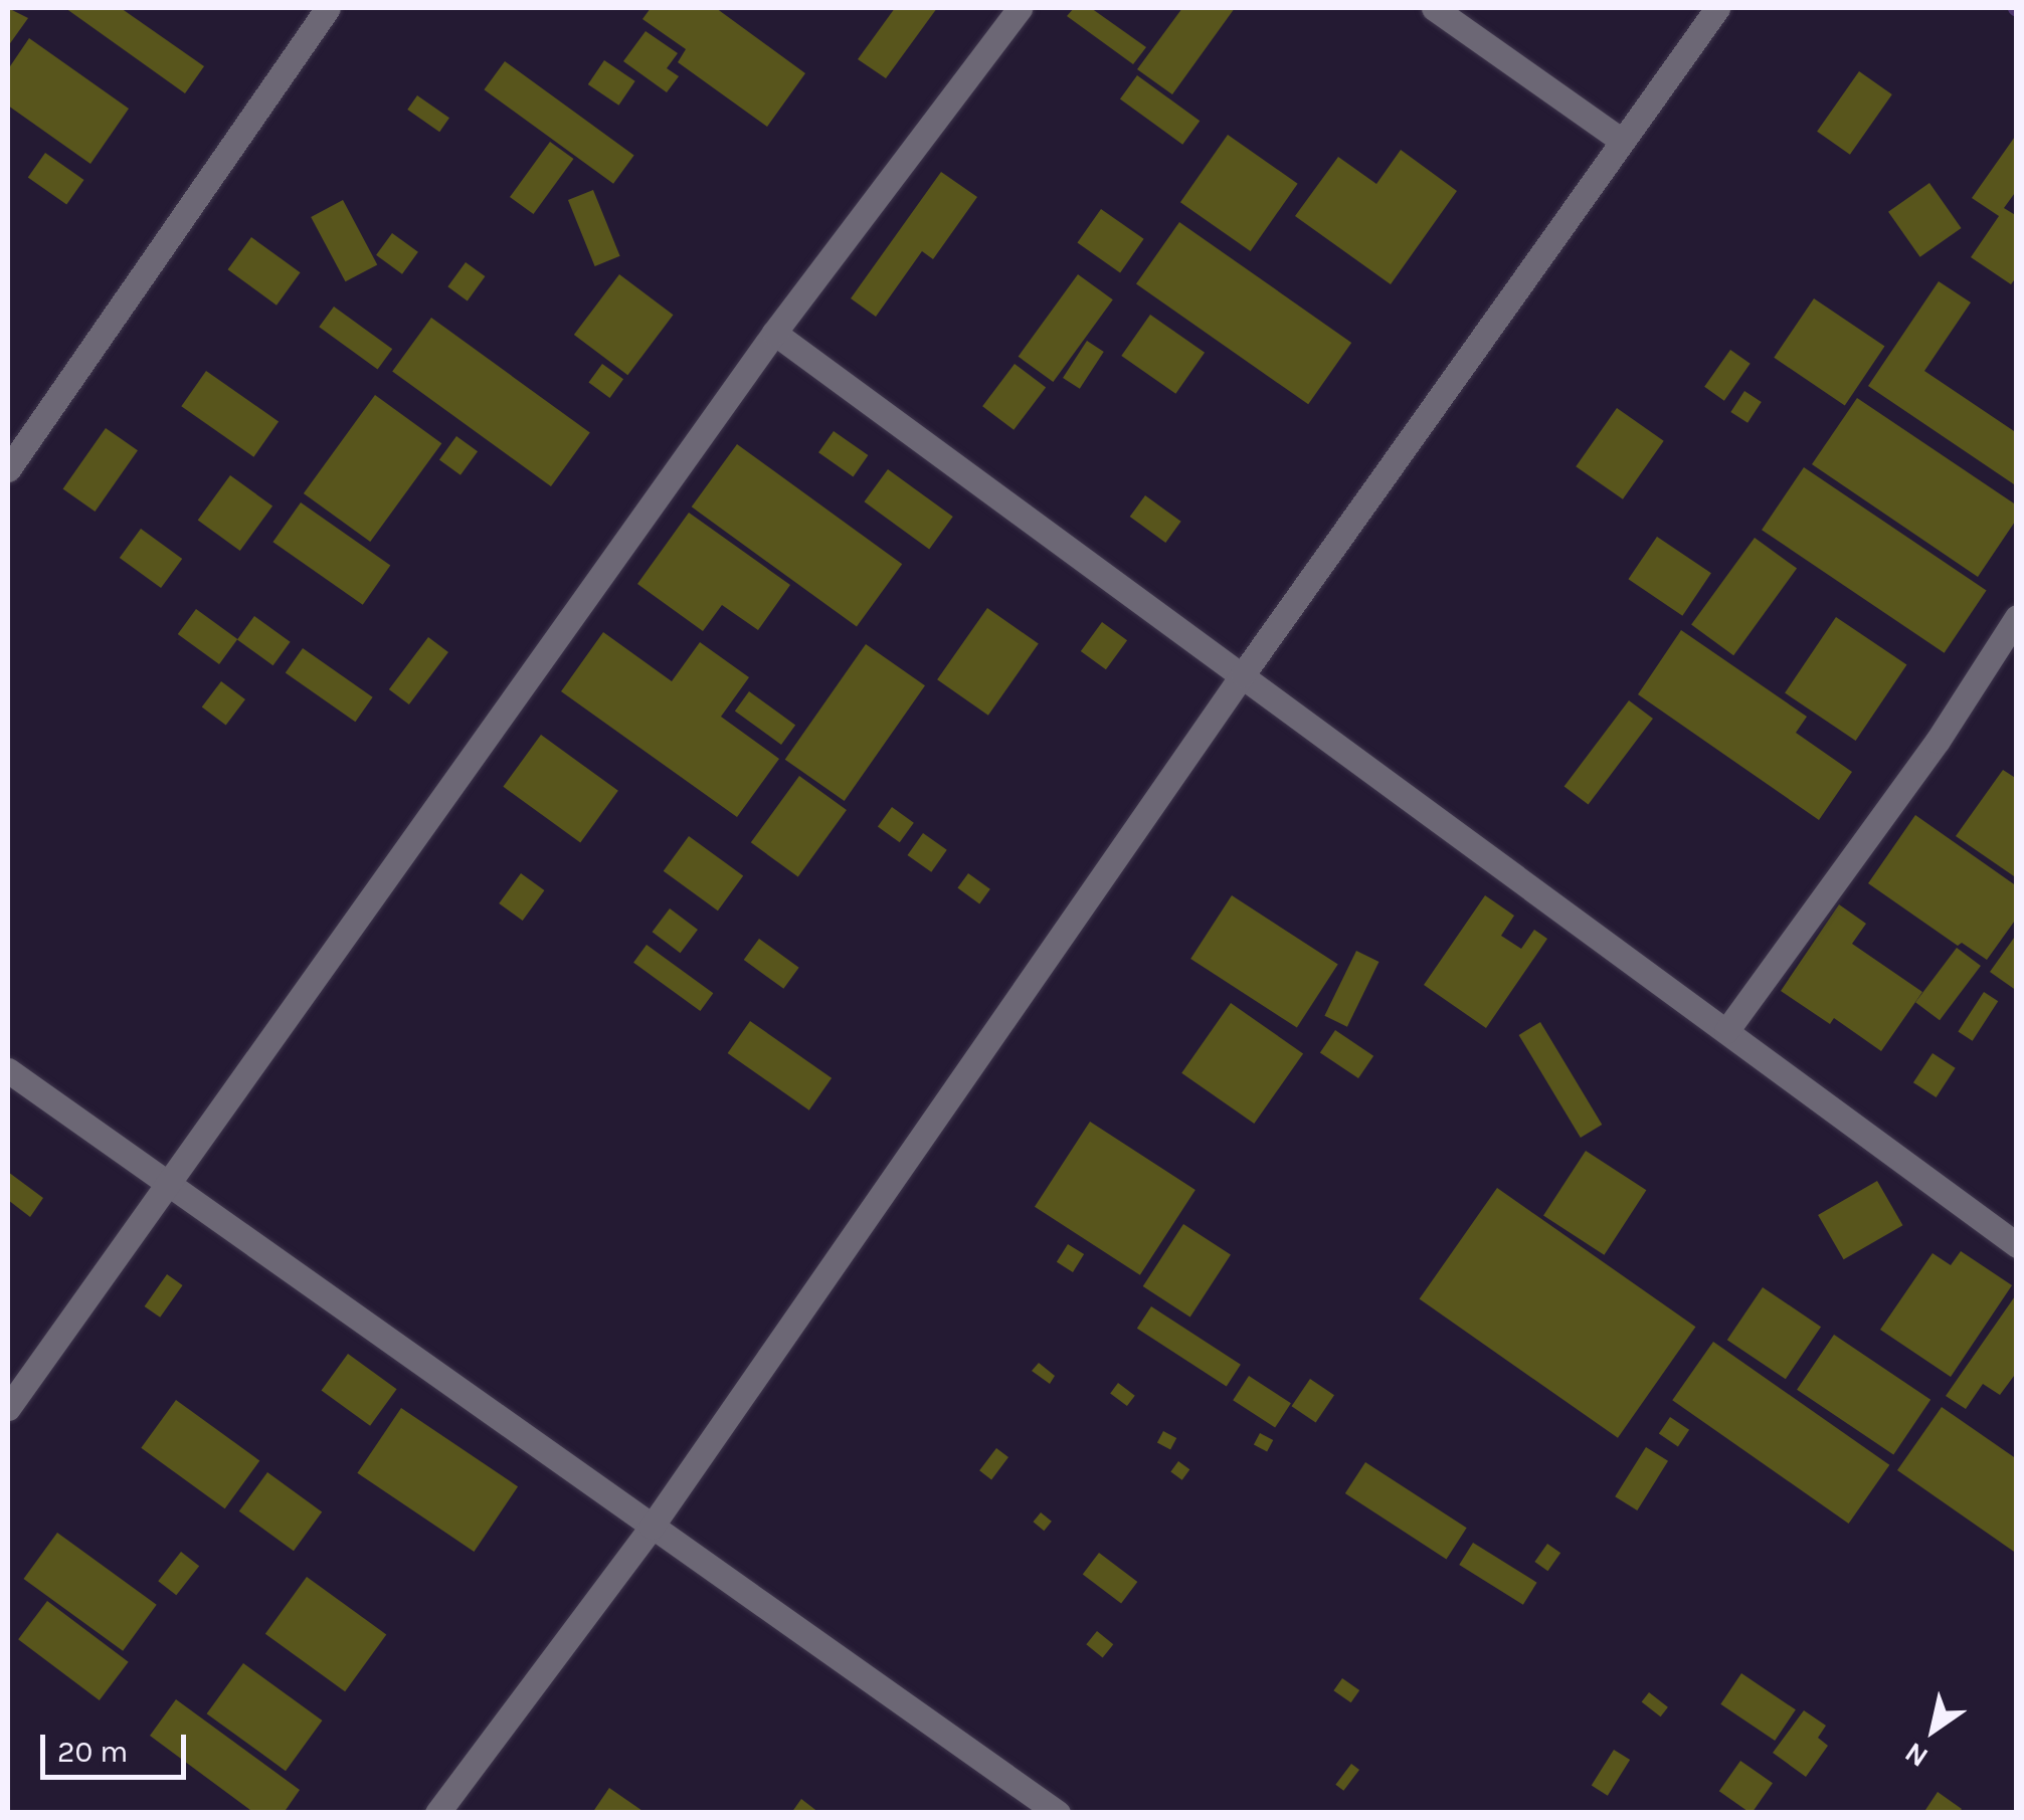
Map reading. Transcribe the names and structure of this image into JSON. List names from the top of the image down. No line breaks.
{"scale_bar":"20 m","north":"bottom left"}
